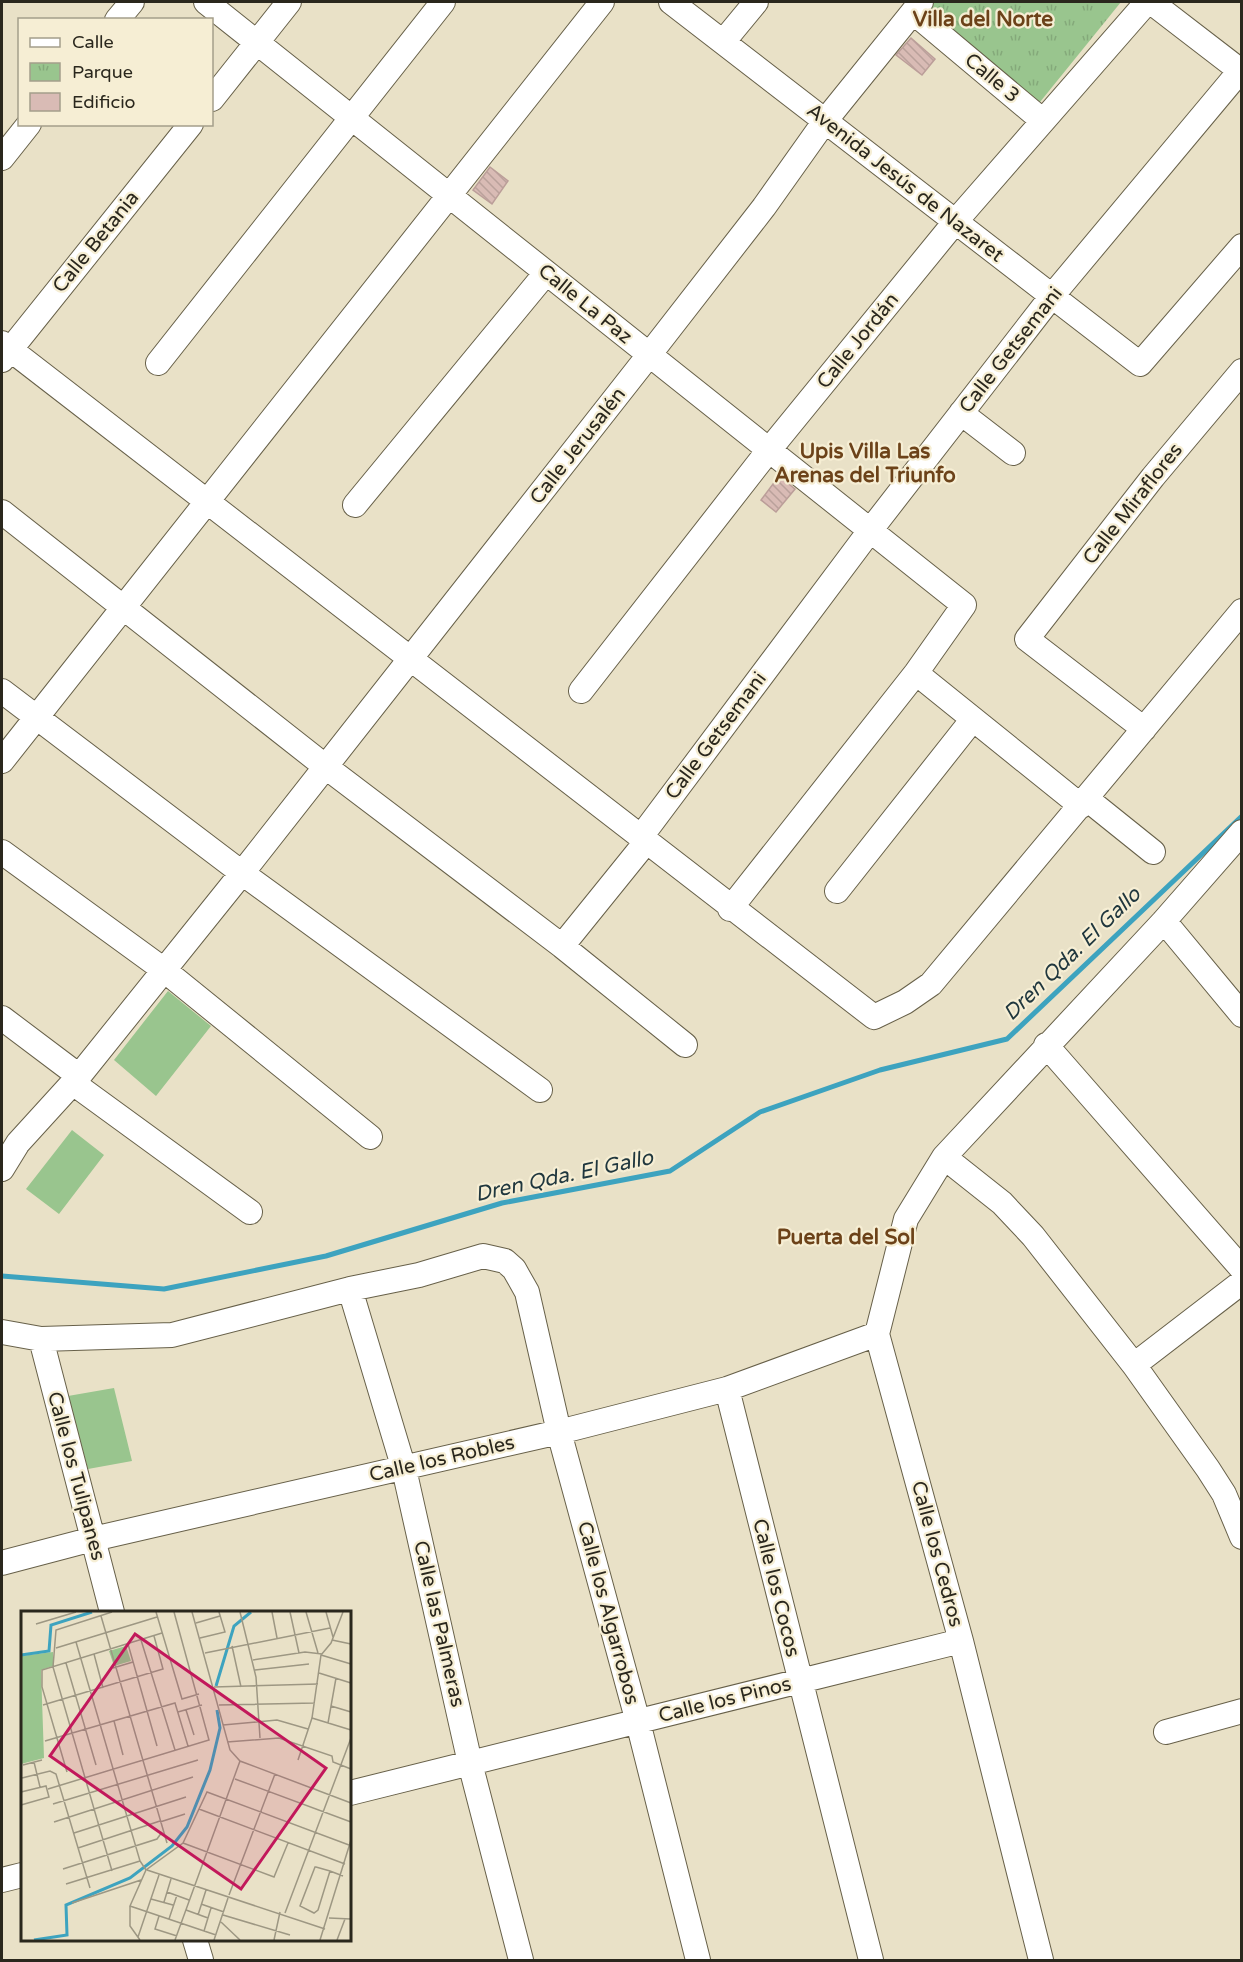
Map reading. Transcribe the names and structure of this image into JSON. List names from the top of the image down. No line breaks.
{"streets":{"street":["Calle 3","Avenida Jesús de Nazaret","Calle Betania","Calle La Paz","Calle Jordán","Calle Getsemani","Calle Jerusalén","Calle Miraflores","Calle los Robles","Calle los Tulipanes","Calle los Cedros","Calle los Cocos","Calle los Algarrobos","Calle las Palmeras","Calle los Pinos"]},"crossings":[["Calle 3","Calle Jordán"],["Calle 3","Calle Jerusalén"],["Avenida Jesús de Nazaret","Calle Jordán"],["Avenida Jesús de Nazaret","Calle Getsemani"],["Avenida Jesús de Nazaret","Calle Jerusalén"],["Calle La Paz","Calle Jordán"],["Calle La Paz","Calle Getsemani"],["Calle La Paz","Calle Jerusalén"],["Calle los Robles","Calle los Tulipanes"],["Calle los Robles","Calle los Cedros"],["Calle los Robles","Calle los Cocos"],["Calle los Robles","Calle los Algarrobos"],["Calle los Robles","Calle las Palmeras"],["Calle los Cedros","Calle los Pinos"],["Calle los Cocos","Calle los Pinos"],["Calle los Algarrobos","Calle las Palmeras"],["Calle los Algarrobos","Calle los Pinos"],["Calle las Palmeras","Calle los Pinos"]],"districts":["Villa del Norte","Upis Villa Las Arenas del Triunfo","Puerta del Sol"],"water":["Dren Qda. El Gallo"],"legend":["Calle","Parque","Edificio"]}
